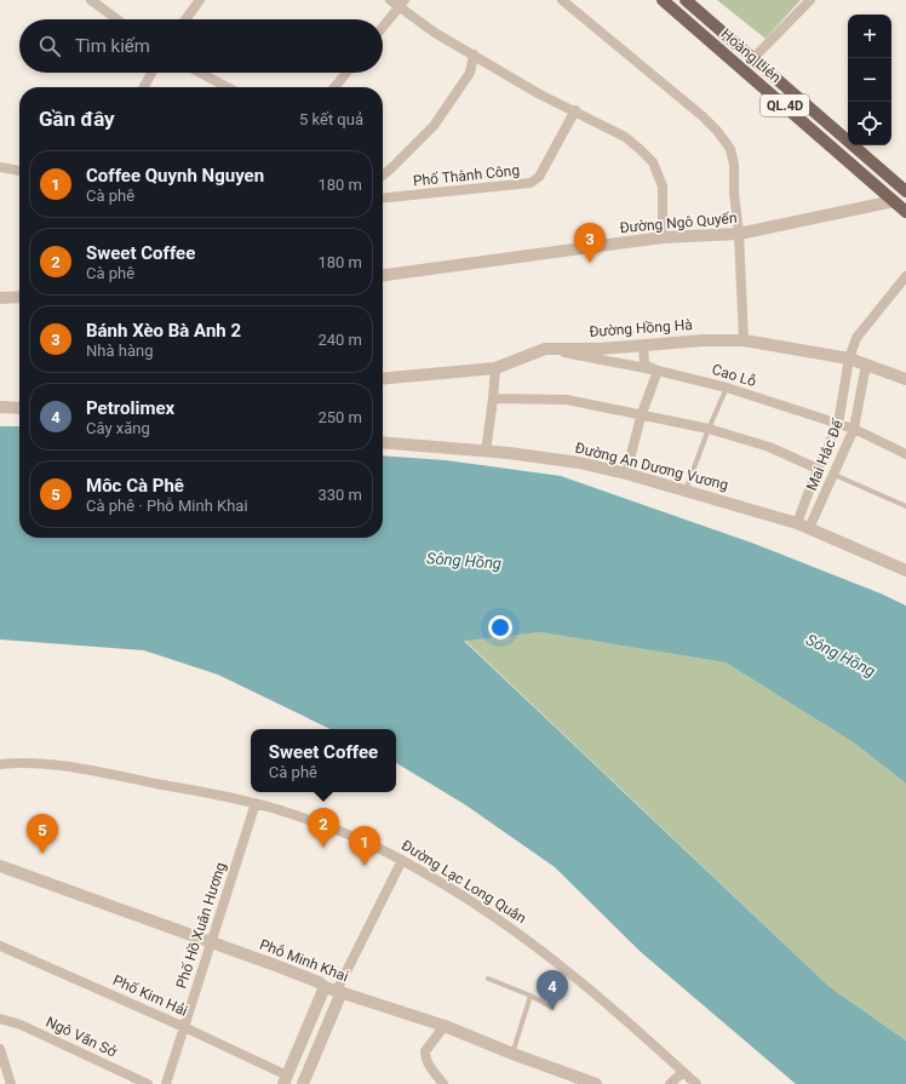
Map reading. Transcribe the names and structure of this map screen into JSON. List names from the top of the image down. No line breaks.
{"streets":{"main road":["Hoàng Liên","QL.4D"],"street":["Phố Thành Công","Đường Ngô Quyến","Đường Hồng Hà","Cao Lỗ","Mai Hắc Đế","Đường An Dương Vương","Đường Lạc Long Quân","Phố Hồ Xuân Hương","Phỗ Minh Khai","Phố Kim Hải","Ngô Văn Sở"]},"crossings":[["Hoàng Liên","Đường Ngô Quyến"],["Đường Hồng Hà","Cao Lỗ"],["Đường Hồng Hà","Mai Hắc Đế"],["Cao Lỗ","Mai Hắc Đế"],["Mai Hắc Đế","Đường An Dương Vương"],["Đường Lạc Long Quân","Phố Hồ Xuân Hương"],["Phố Hồ Xuân Hương","Phỗ Minh Khai"],["Phố Hồ Xuân Hương","Phố Kim Hải"]],"water":["Sông Hồng"],"page":{"map_buttons":["+","−"],"search":"Tìm kiếm","heading":["Gần đây","5 kết quả"],"list":[{"mark":"1","name":"Coffee Quynh Nguyen","note":"Cà phê","value":"180 m"},{"mark":"2","name":"Sweet Coffee","note":"Cà phê","value":"180 m"},{"mark":"3","name":"Bánh Xèo Bà Anh 2","note":"Nhà hàng","value":"240 m"},{"mark":"4","name":"Petrolimex","note":"Cây xăng","value":"250 m"},{"mark":"5","name":"Môc Cà Phê","note":"Cà phê · Phỗ Minh Khai","value":"330 m"}],"pins":["3","2","5","1","4"],"popup":["Sweet Coffee","Cà phê"]}}
